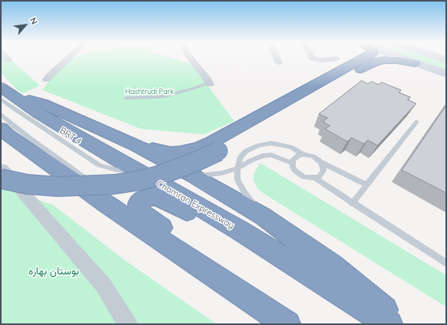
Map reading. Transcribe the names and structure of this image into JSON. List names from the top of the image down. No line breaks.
{"streets":{"highway":["Chamran Expressway"]},"parks":["Hashtrudi Park","بوستان بهاره"],"north":"top right"}
